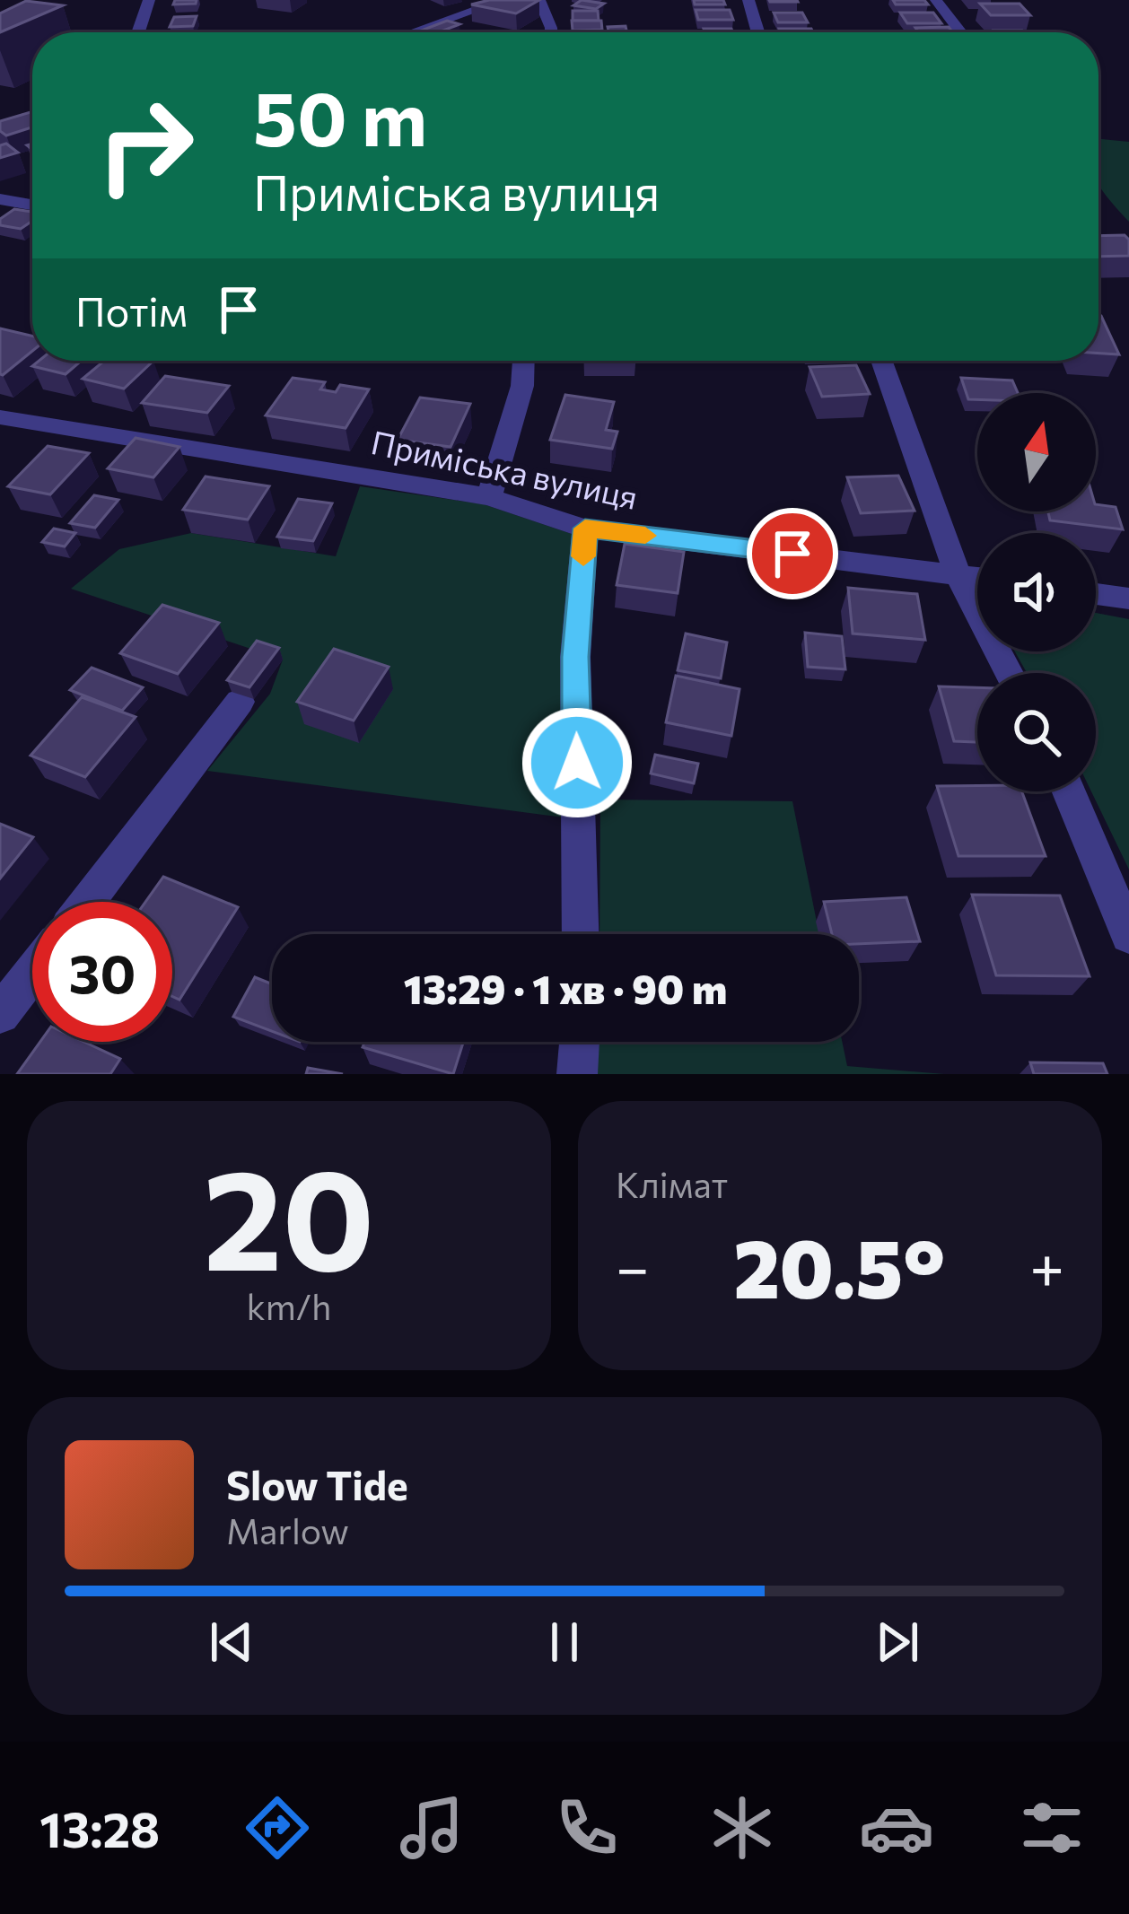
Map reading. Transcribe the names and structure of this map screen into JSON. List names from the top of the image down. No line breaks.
{"streets":{"street":["Приміська вулиця"]},"north":"top","page":{"turn":["50 m","Приміська вулиця"],"then":"Потім","limit":"30","trip":"13:29 · 1 хв · 90 m","tile":[["20","km/h"],"Клімат"],"heat":["−","20.5°","+"],"song":["Slow Tide","Marlow"],"tabs":"13:28"}}
